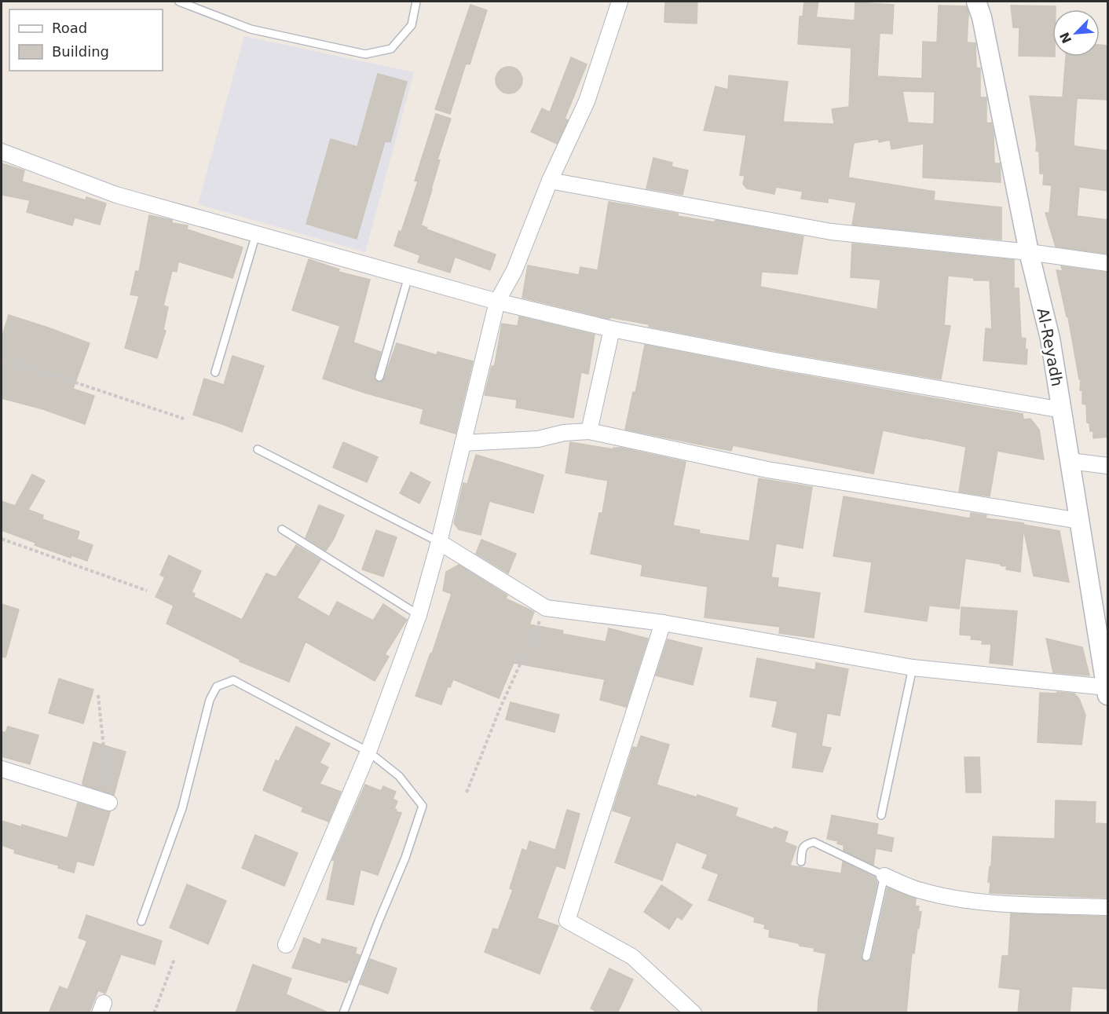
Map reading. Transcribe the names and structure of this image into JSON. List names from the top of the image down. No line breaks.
{"streets":{"street":["Al-Reyadh"]},"legend":["Road","Building"],"north":"bottom left"}
